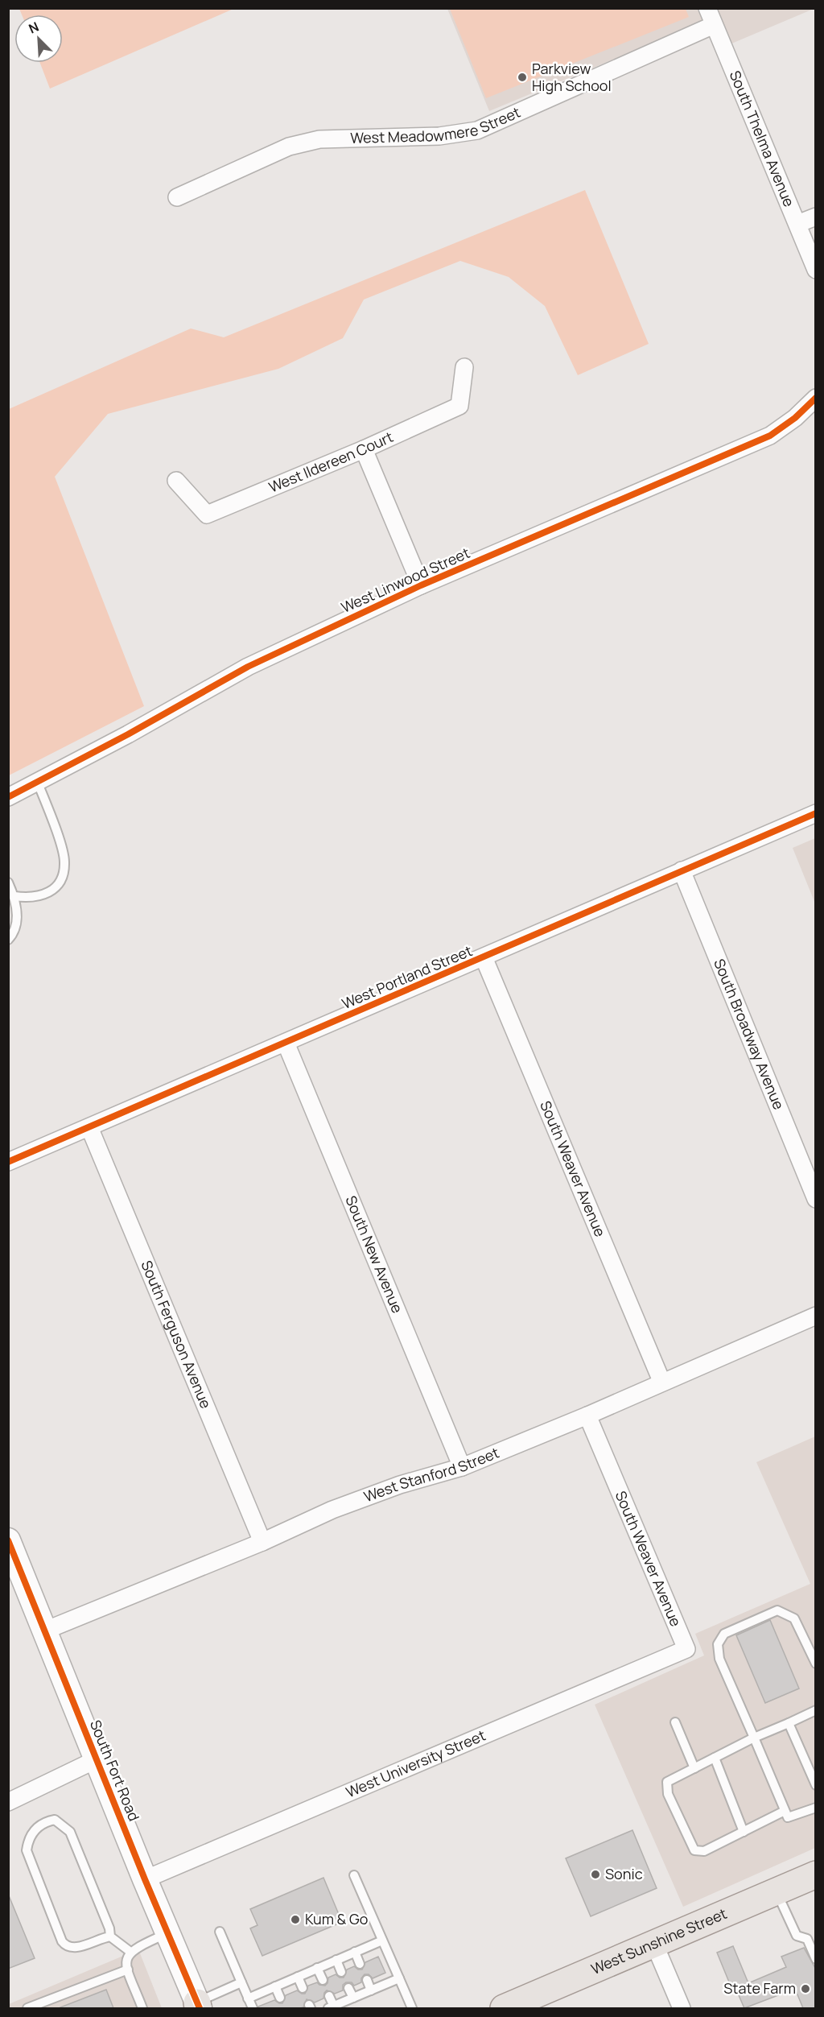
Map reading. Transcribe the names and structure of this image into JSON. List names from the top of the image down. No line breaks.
{"streets":{"main road":["West Sunshine Street"],"street":["West Meadowmere Street","South Thelma Avenue","West Ildereen Court","West Linwood Street","West Portland Street","South Broadway Avenue","South Weaver Avenue","South New Avenue","South Ferguson Avenue","West Stanford Street","West University Street","South Fort Road"]},"crossings":[["West Meadowmere Street","South Thelma Avenue"],["West Portland Street","South Broadway Avenue"],["West Portland Street","South Weaver Avenue"],["West Portland Street","South New Avenue"],["West Portland Street","South Ferguson Avenue"],["South Weaver Avenue","West Stanford Street"],["South Weaver Avenue","West University Street"],["South New Avenue","West Stanford Street"],["South Ferguson Avenue","West Stanford Street"],["West Stanford Street","South Fort Road"],["West University Street","South Fort Road"]],"places":["Parkview High School","Sonic","Kum & Go","State Farm"],"north":"top left"}
